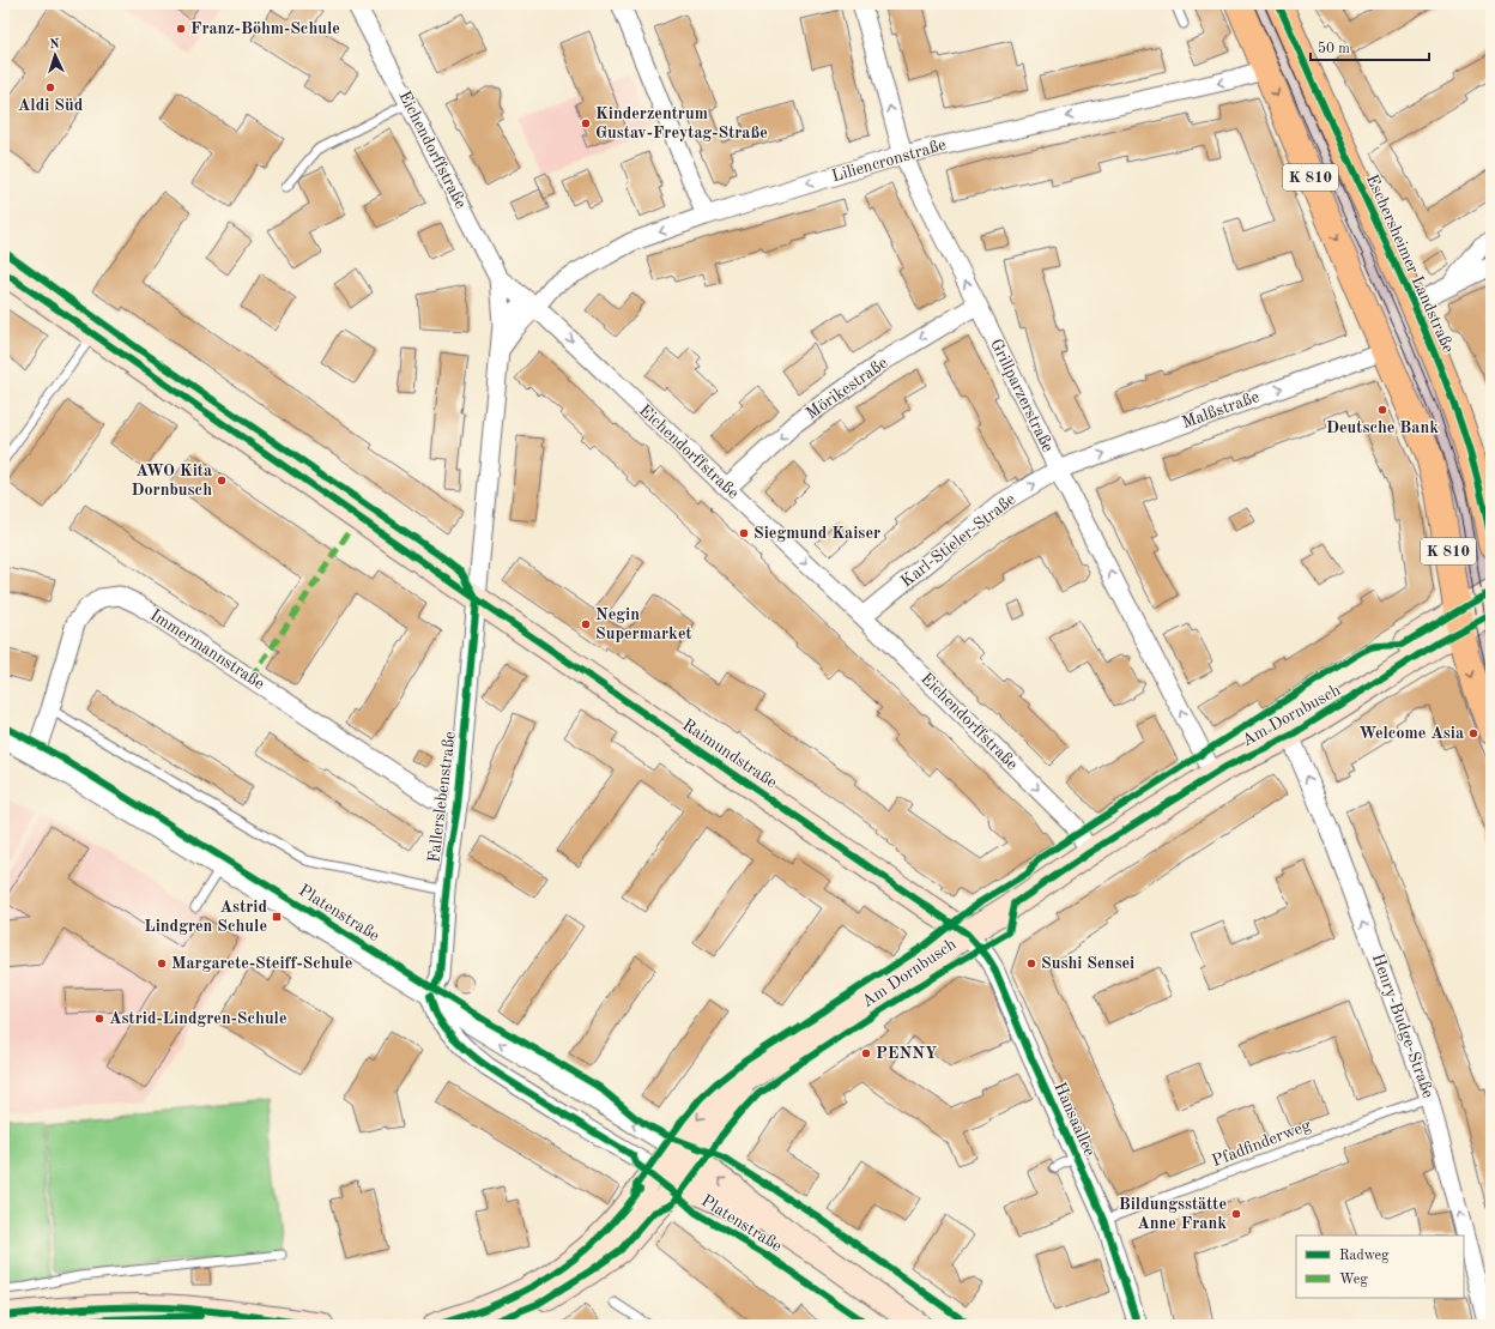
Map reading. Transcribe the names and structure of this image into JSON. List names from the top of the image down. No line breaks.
{"streets":{"main road":["K 810","Eschersheimer Landstraße","Am Dornbusch","Raimundstraße","Platenstraße"],"street":["Eichendorffstraße","Liliencronstraße","Mörikestraße","Grillparzerstraße","Malßstraße","Karl-Stieler-Straße","Immermannstraße","Fallerslebenstraße","Henry-Budge-Straße","Hansaallee"],"lane":["Pfadfinderweg"]},"crossings":[["Eichendorffstraße","Liliencronstraße"],["Eichendorffstraße","Mörikestraße"],["Eichendorffstraße","Karl-Stieler-Straße"],["Eichendorffstraße","Am Dornbusch"],["Eichendorffstraße","Fallerslebenstraße"],["Liliencronstraße","K 810"],["Liliencronstraße","Grillparzerstraße"],["Liliencronstraße","Fallerslebenstraße"],["K 810","Malßstraße"],["K 810","Am Dornbusch"],["Mörikestraße","Grillparzerstraße"],["Grillparzerstraße","Malßstraße"],["Grillparzerstraße","Karl-Stieler-Straße"],["Grillparzerstraße","Am Dornbusch"],["Malßstraße","Karl-Stieler-Straße"],["Immermannstraße","Fallerslebenstraße"],["Immermannstraße","Platenstraße"],["Am Dornbusch","Raimundstraße"],["Am Dornbusch","Platenstraße"],["Am Dornbusch","Henry-Budge-Straße"],["Am Dornbusch","Hansaallee"],["Raimundstraße","Fallerslebenstraße"],["Raimundstraße","Hansaallee"],["Fallerslebenstraße","Platenstraße"],["Henry-Budge-Straße","Pfadfinderweg"],["Hansaallee","Pfadfinderweg"]],"one_way":["Eichendorffstraße","Liliencronstraße","Mörikestraße","Grillparzerstraße","Malßstraße","Karl-Stieler-Straße","Henry-Budge-Straße"],"places":{"other":["Franz-Böhm-Schule","Aldi Süd","Kinderzentrum Gustav-Freytag-Straße","Deutsche Bank","AWO Kita Dornbusch","Siegmund Kaiser","Negin Supermarket","Welcome Asia","Margarete-Steiff-Schule","Sushi Sensei","Astrid-Lindgren-Schule","PENNY","Bildungsstätte Anne Frank"],"transit":["Astrid Lindgren Schule"]},"legend":["Radweg","Weg"],"scale_bar":"50 m","north":"top"}
